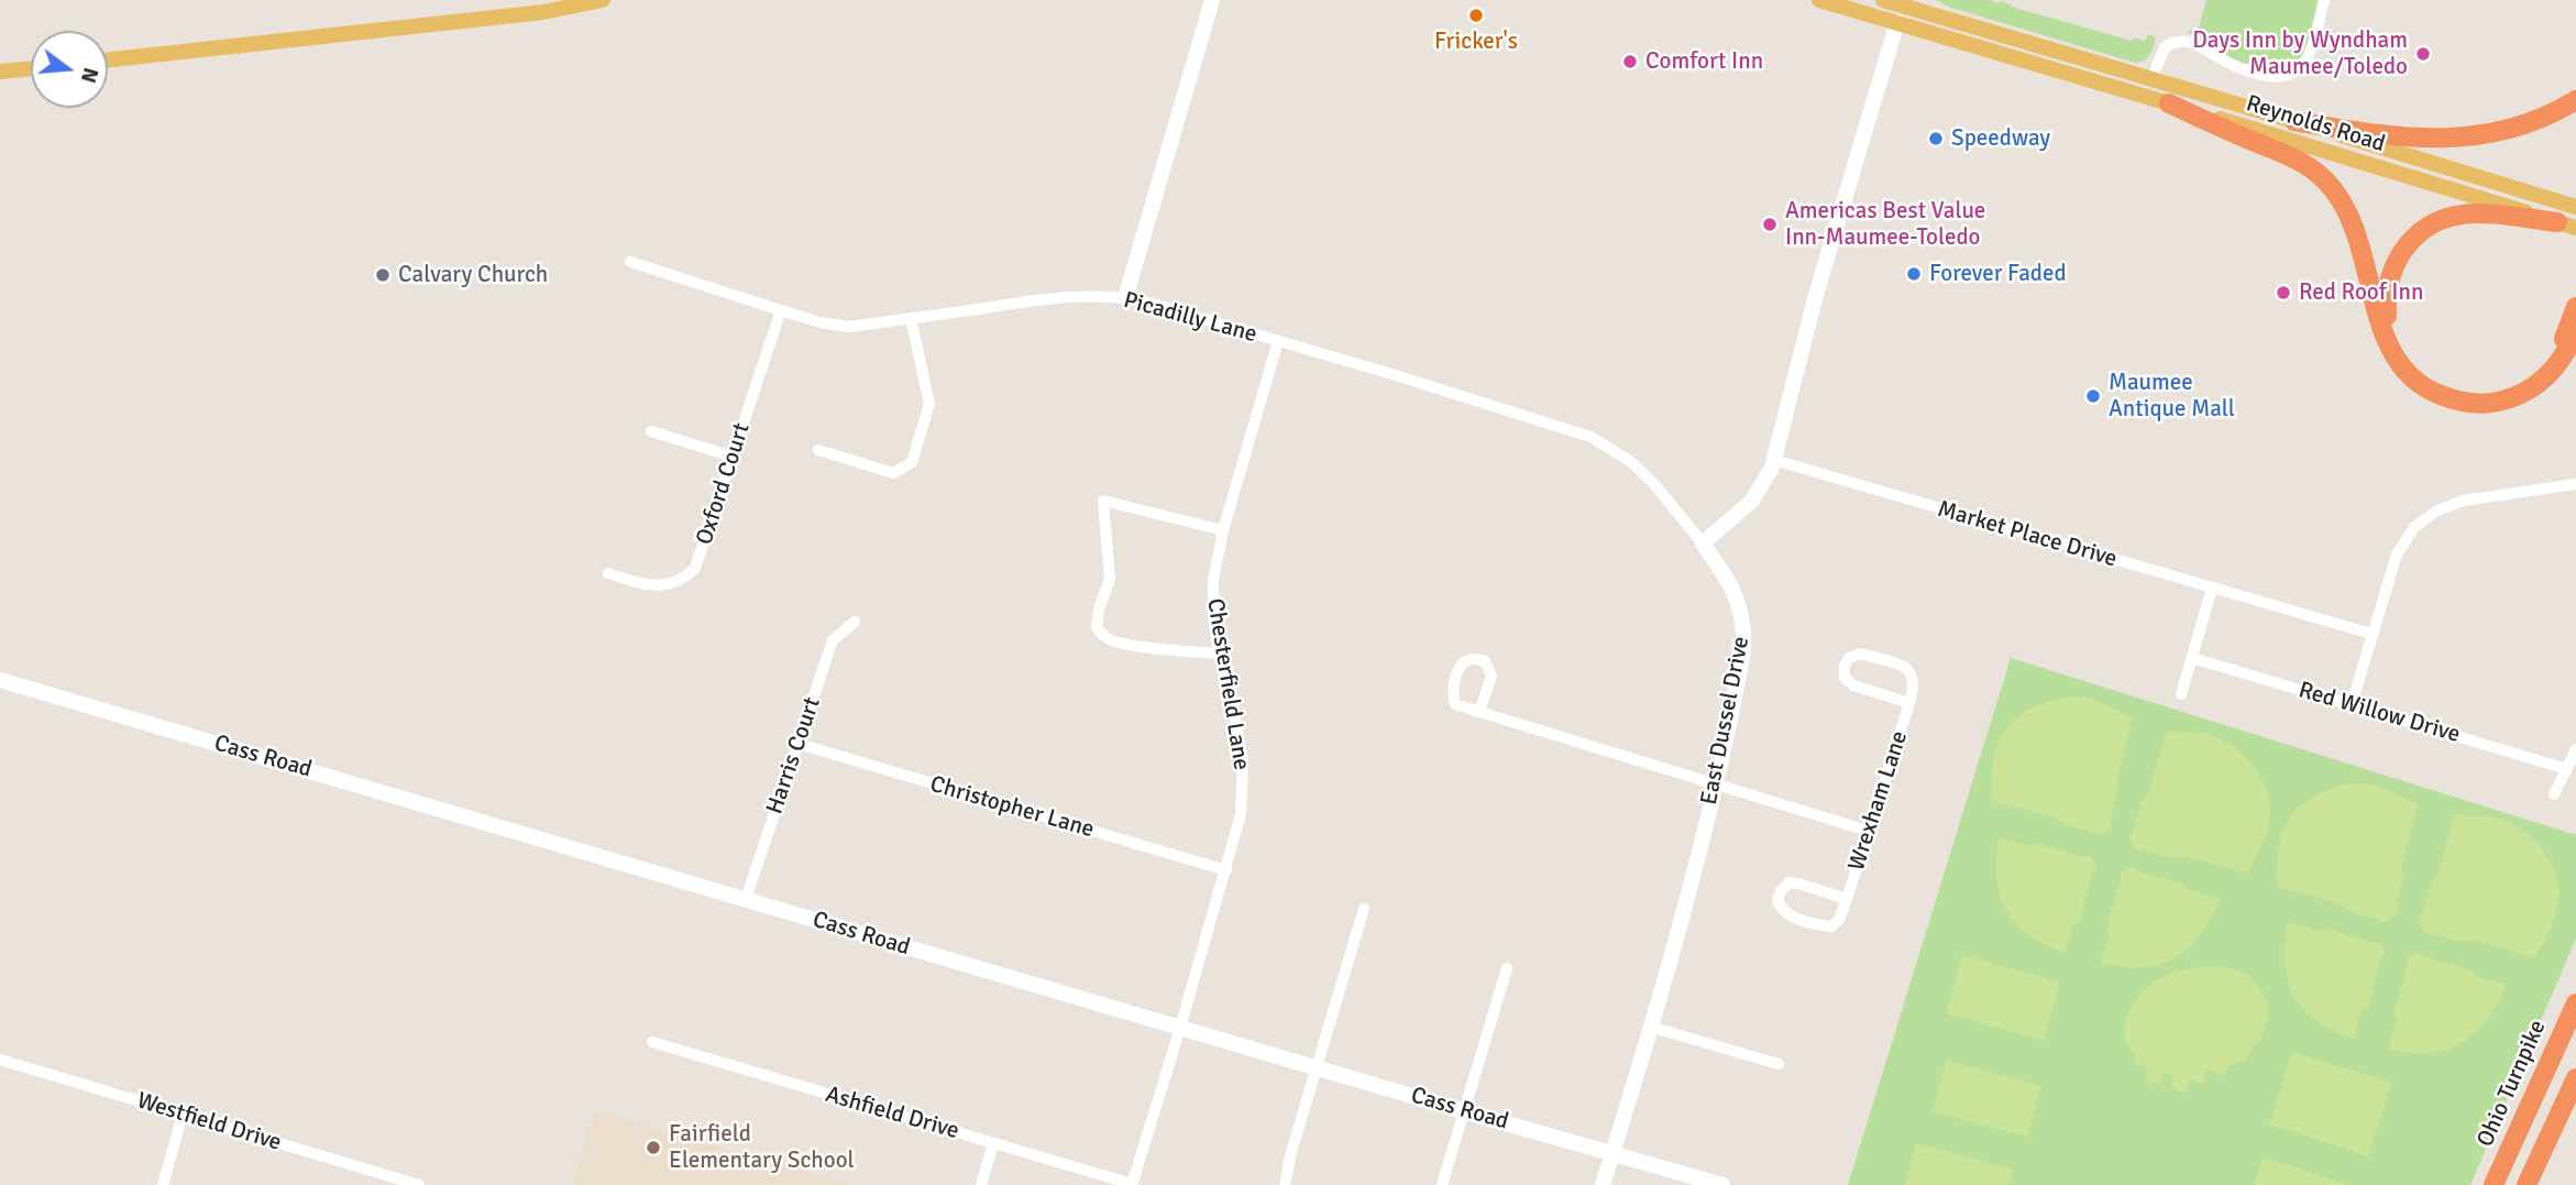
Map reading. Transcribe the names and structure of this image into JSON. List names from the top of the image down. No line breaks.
{"streets":{"highway":["Ohio Turnpike"],"main road":["Reynolds Road"],"street":["Picadilly Lane","Oxford Court","Market Place Drive","Chesterfield Lane","Red Willow Drive","East Dussel Drive","Harris Court","Cass Road","Wrexham Lane","Christopher Lane","Ashfield Drive","Westfield Drive"]},"crossings":[["Picadilly Lane","Oxford Court"],["Picadilly Lane","Chesterfield Lane"],["Picadilly Lane","East Dussel Drive"],["Chesterfield Lane","Cass Road"],["Chesterfield Lane","Christopher Lane"],["Chesterfield Lane","Ashfield Drive"],["East Dussel Drive","Cass Road"],["Harris Court","Cass Road"],["Harris Court","Christopher Lane"]],"places":["Fricker's","Days Inn by Wyndham Maumee/Toledo","Comfort Inn","Speedway","Americas Best Value Inn-Maumee-Toledo","Forever Faded","Calvary Church","Red Roof Inn","Maumee Antique Mall","Fairfield Elementary School"],"north":"right"}
